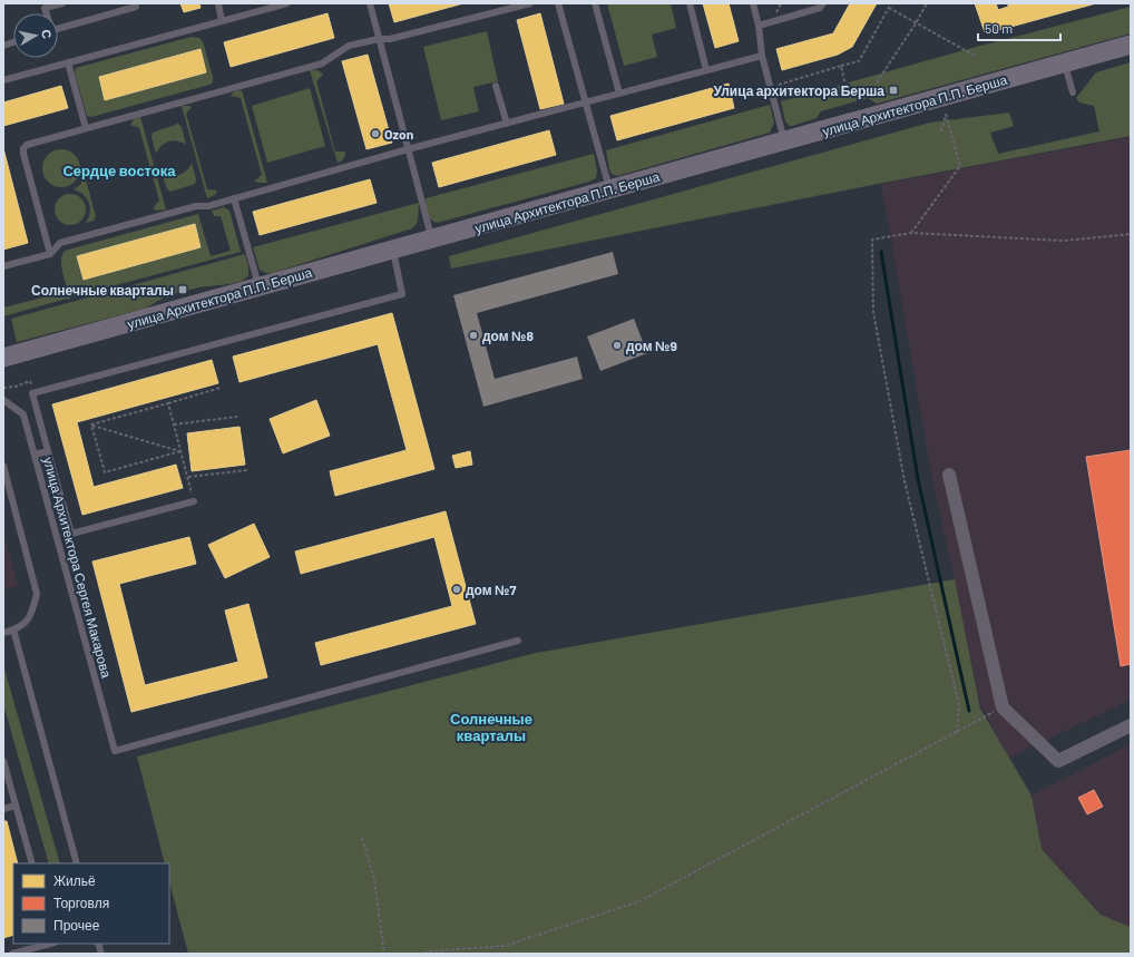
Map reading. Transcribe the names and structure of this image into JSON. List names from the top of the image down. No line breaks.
{"streets":{"street":["улица Архитектора П.П. Берша"],"lane":["улица Архитектора Сергея Макарова"]},"districts":["Сердце востока","Солнечные кварталы"],"places":{"transit":["Улица архитектора Берша","Солнечные кварталы"],"other":["Ozon","дом №8","дом №9","дом №7"]},"legend":["Жильё","Торговля","Прочее"],"scale_bar":"50 m","north":"right"}
